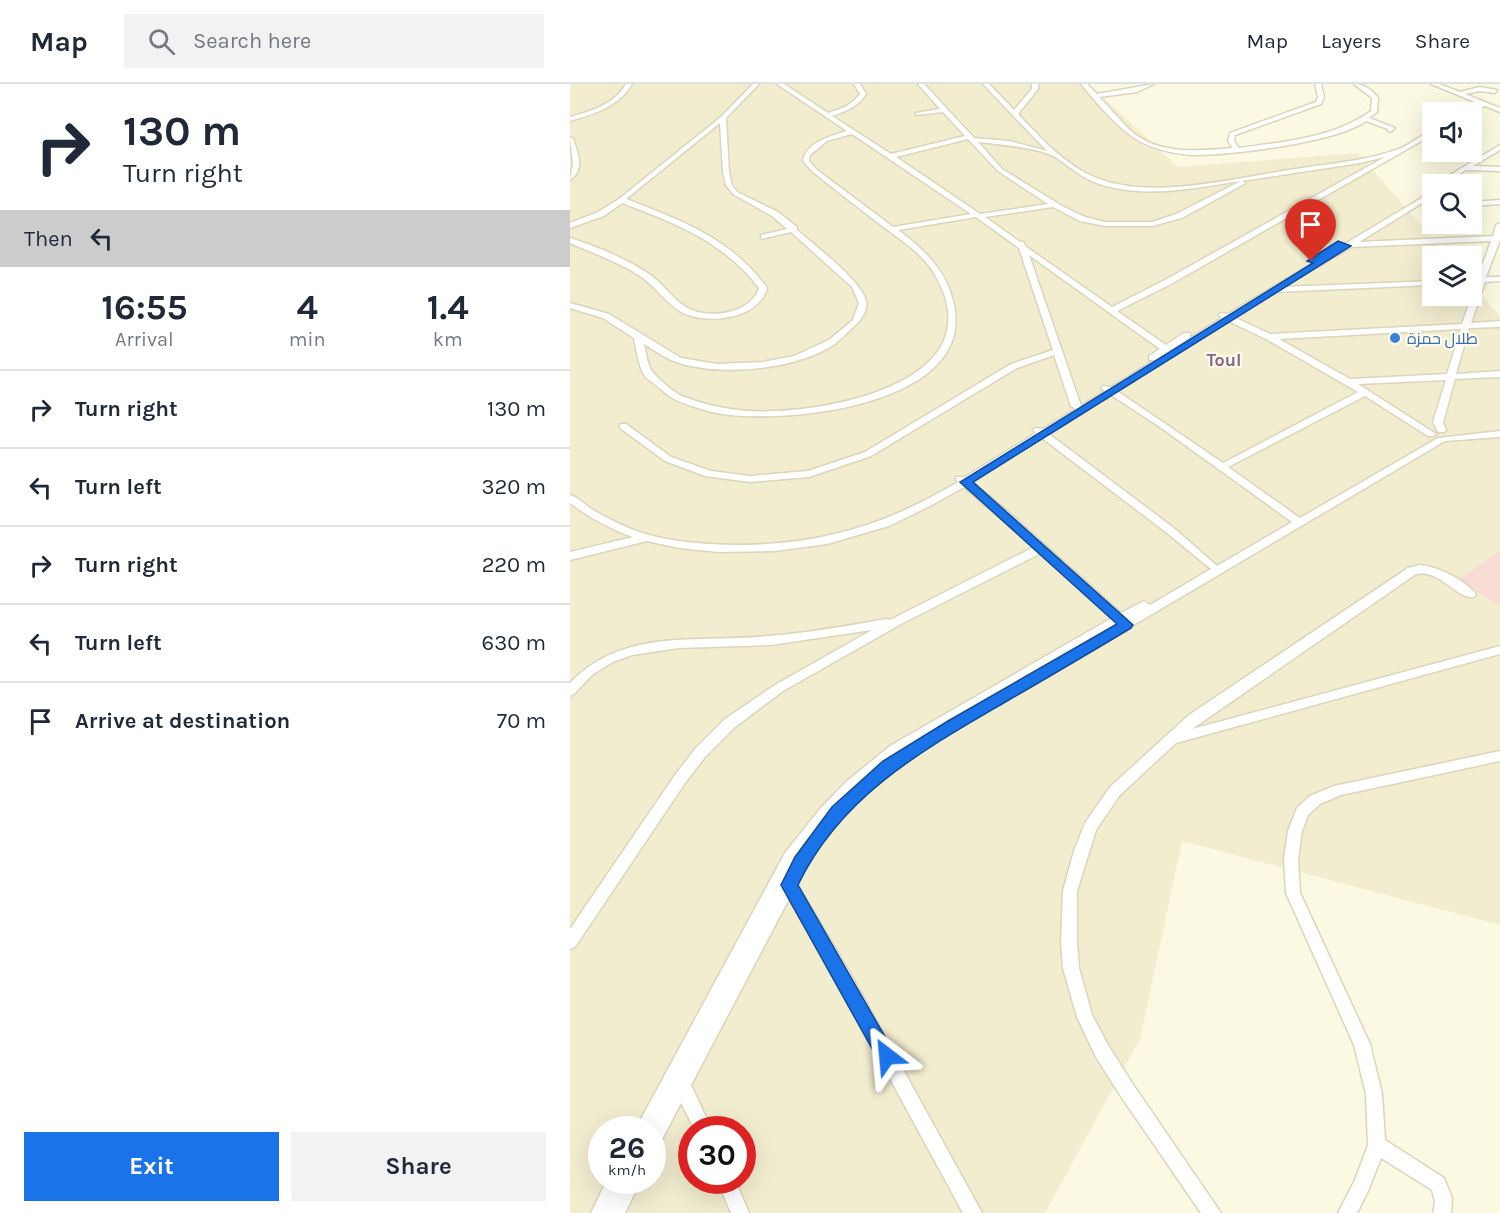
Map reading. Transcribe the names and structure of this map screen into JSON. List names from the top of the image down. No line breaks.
{"districts":["Toul"],"places":["طلال حمزة"],"page":{"header":"Map","search":"Search here","nav":["Map","Layers","Share"],"turn":["130 m","Turn right"],"then":"Then","eta":["16:55","Arrival","4","min","1.4","km"],"list":[{"name":"Turn right","value":"130 m"},{"name":"Turn left","value":"320 m"},{"name":"Turn right","value":"220 m"},{"name":"Turn left","value":"630 m"},{"name":"Arrive at destination","value":"70 m"}],"speed":"26 km/h","limit":"30","buttons":["Exit","Share"]}}
